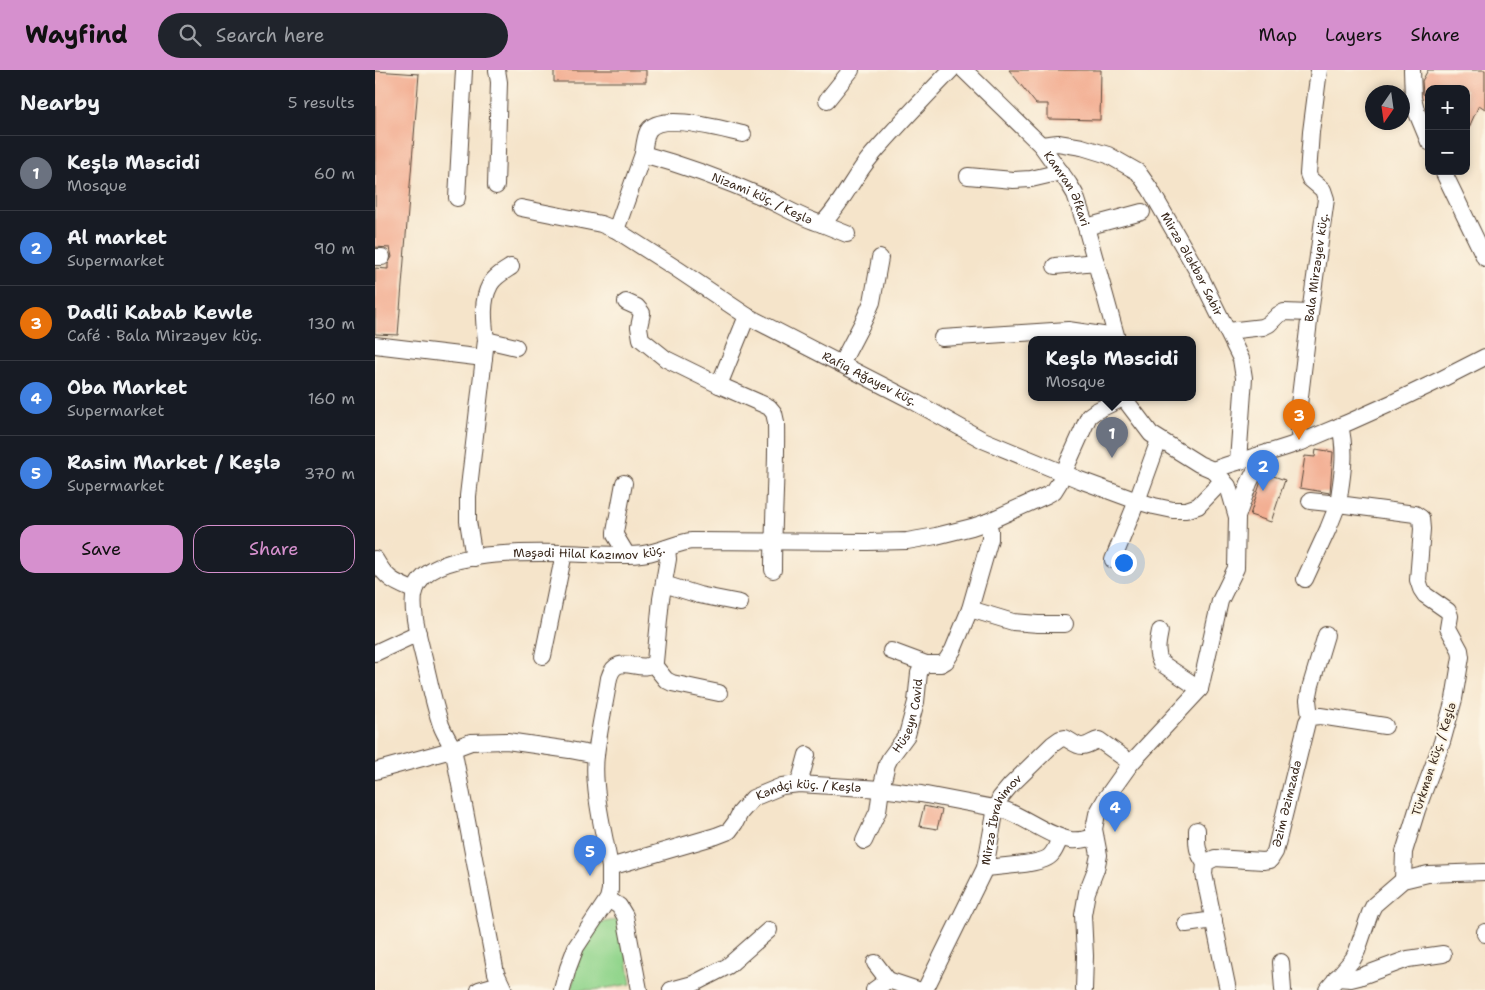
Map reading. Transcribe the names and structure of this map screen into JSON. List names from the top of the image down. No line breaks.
{"streets":{"street":["Kamran Əfkari","Nizami küç. / Keşlə","Mirzə Ələkbər Sabir","Bala Mirzəyev küç.","Rafiq Ağayev küç.","Məşədi Hilal Kazımov küç.","Hüseyn Cavid","Türkmən küç. / Keşlə","Kəndçi küç. / Keşlə","Əzim Əzimzadə","Mirzə İbrahimov"]},"crossings":[["Kamran Əfkari","Mirzə Ələkbər Sabir"],["Rafiq Ağayev küç.","Məşədi Hilal Kazımov küç."],["Məşədi Hilal Kazımov küç.","Hüseyn Cavid"],["Hüseyn Cavid","Kəndçi küç. / Keşlə"],["Kəndçi küç. / Keşlə","Mirzə İbrahimov"]],"north":"bottom","page":{"header":"Wayfind","search":"Search here","nav":["Map","Layers","Share"],"heading":["Nearby","5 results"],"map_buttons":["+","−"],"list":[{"mark":"1","name":"Keşlə Məscidi","note":"Mosque","value":"60 m"},{"mark":"2","name":"Al market","note":"Supermarket","value":"90 m"},{"mark":"3","name":"Dadli Kabab Kewle","note":"Café · Bala Mirzəyev küç.","value":"130 m"},{"mark":"4","name":"Oba Market","note":"Supermarket","value":"160 m"},{"mark":"5","name":"Rasim Market / Keşlə","note":"Supermarket","value":"370 m"}],"popup":["Keşlə Məscidi","Mosque"],"pins":["3","1","2","4","5"],"buttons":["Save","Share"]}}
